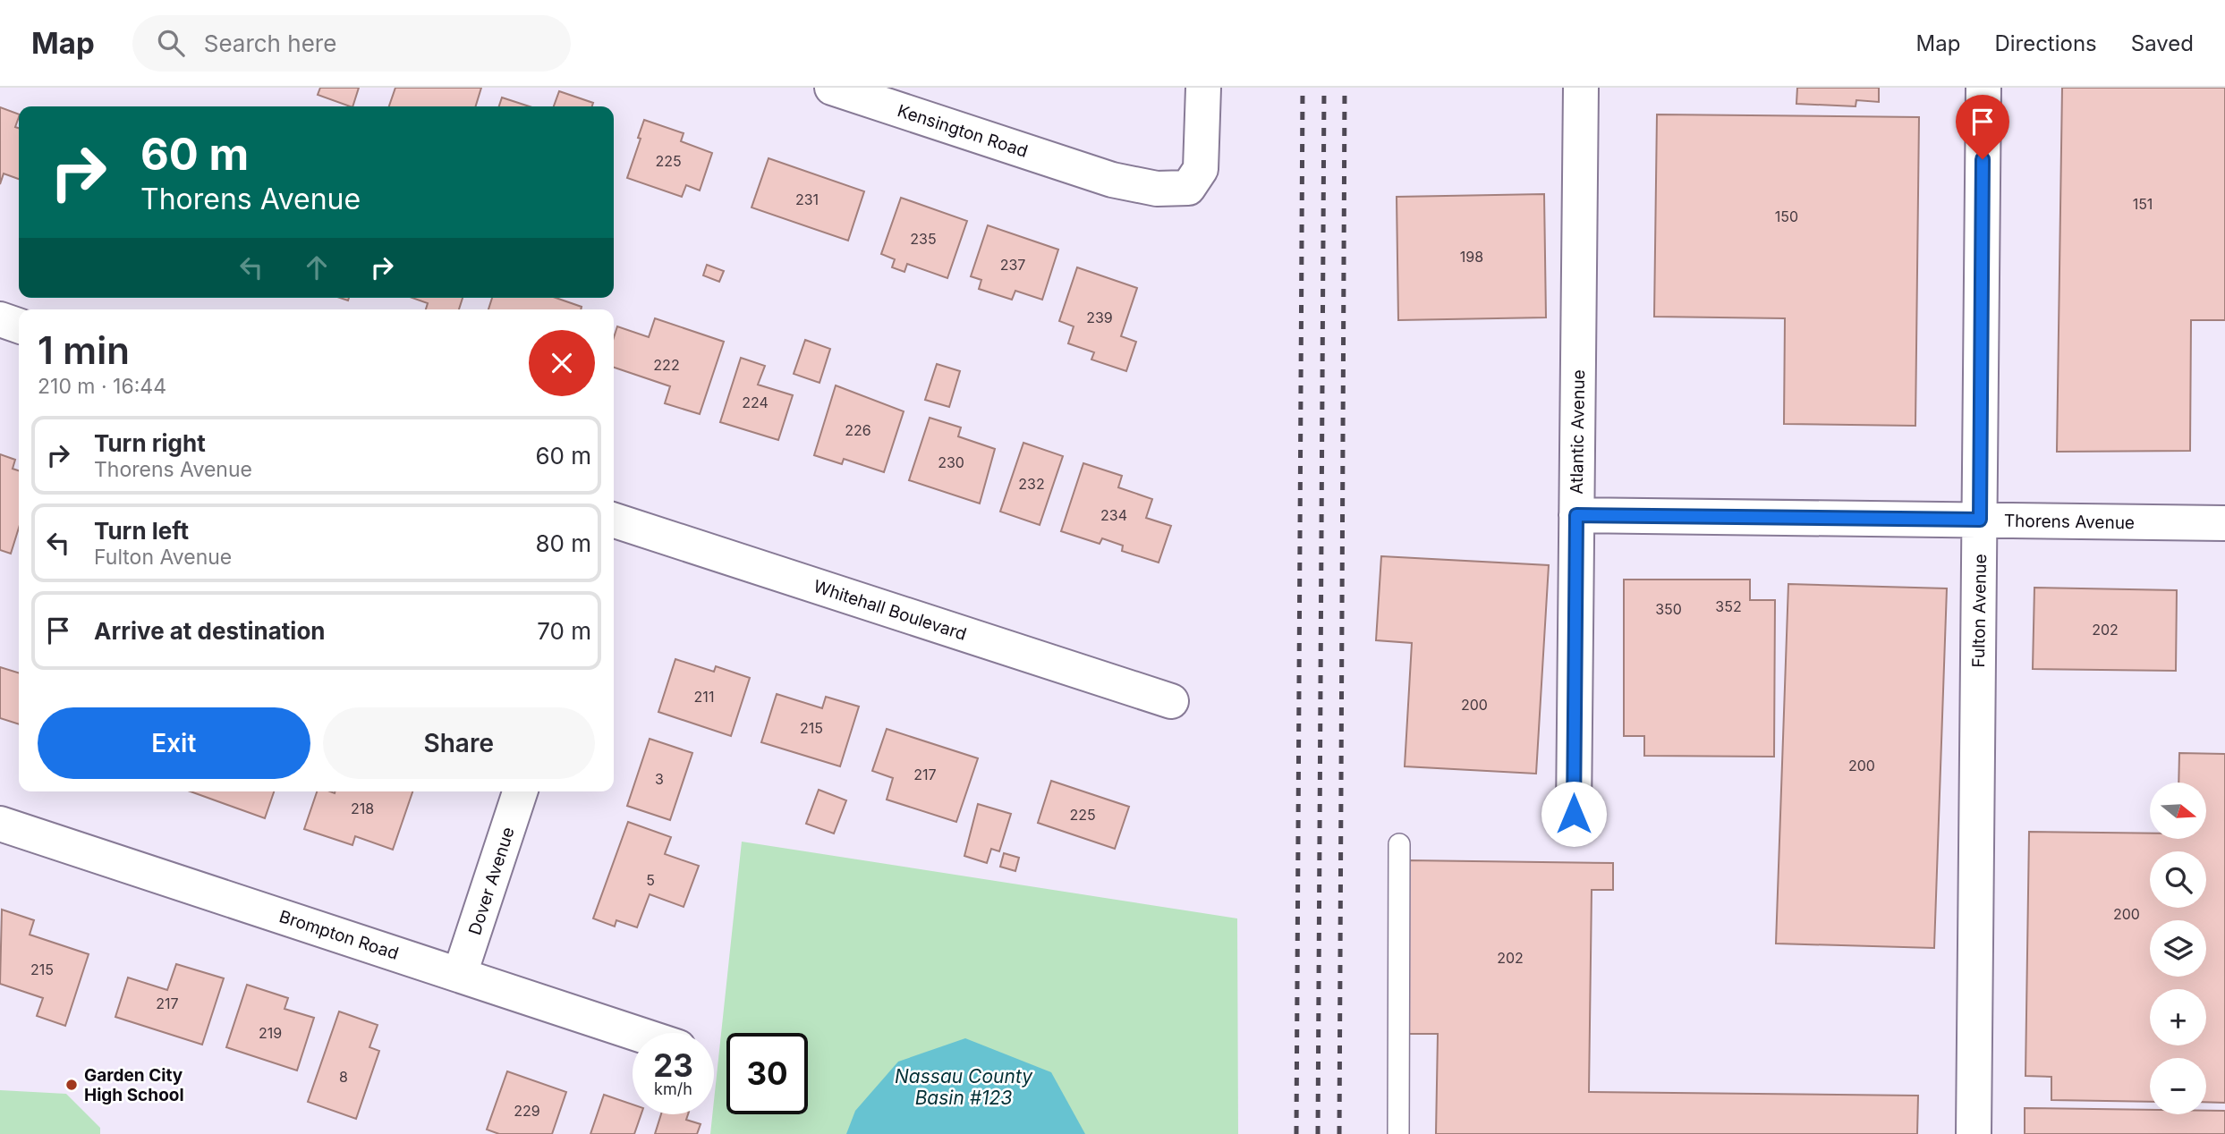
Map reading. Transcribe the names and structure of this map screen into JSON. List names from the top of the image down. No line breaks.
{"streets":{"street":["Kensington Road","Atlantic Avenue","Thorens Avenue","Whitehall Boulevard","Fulton Avenue","Dover Avenue","Brompton Road"]},"crossings":[["Atlantic Avenue","Thorens Avenue"],["Thorens Avenue","Fulton Avenue"],["Dover Avenue","Brompton Road"]],"water":["Nassau County Basin #123"],"places":["Garden City High School"],"house_numbers":["225","231","151","150","235","198","237","239","222","224","226","230","232","234","352","350","202","211","200","215","200","217","3","218","225","5","200","202","215","217","219","8","229"],"north":"right","page":{"header":"Map","search":"Search here","nav":["Map","Directions","Saved"],"turn":["60 m","Thorens Avenue"],"heading":["1 min","210 m · 16:44"],"list":[{"name":"Turn right","note":"Thorens Avenue","value":"60 m"},{"name":"Turn left","note":"Fulton Avenue","value":"80 m"},{"name":"Arrive at destination","value":"70 m"}],"buttons":["Exit","Share"],"map_buttons":["+","−"],"speed":"23 km/h","limit":"30"}}
